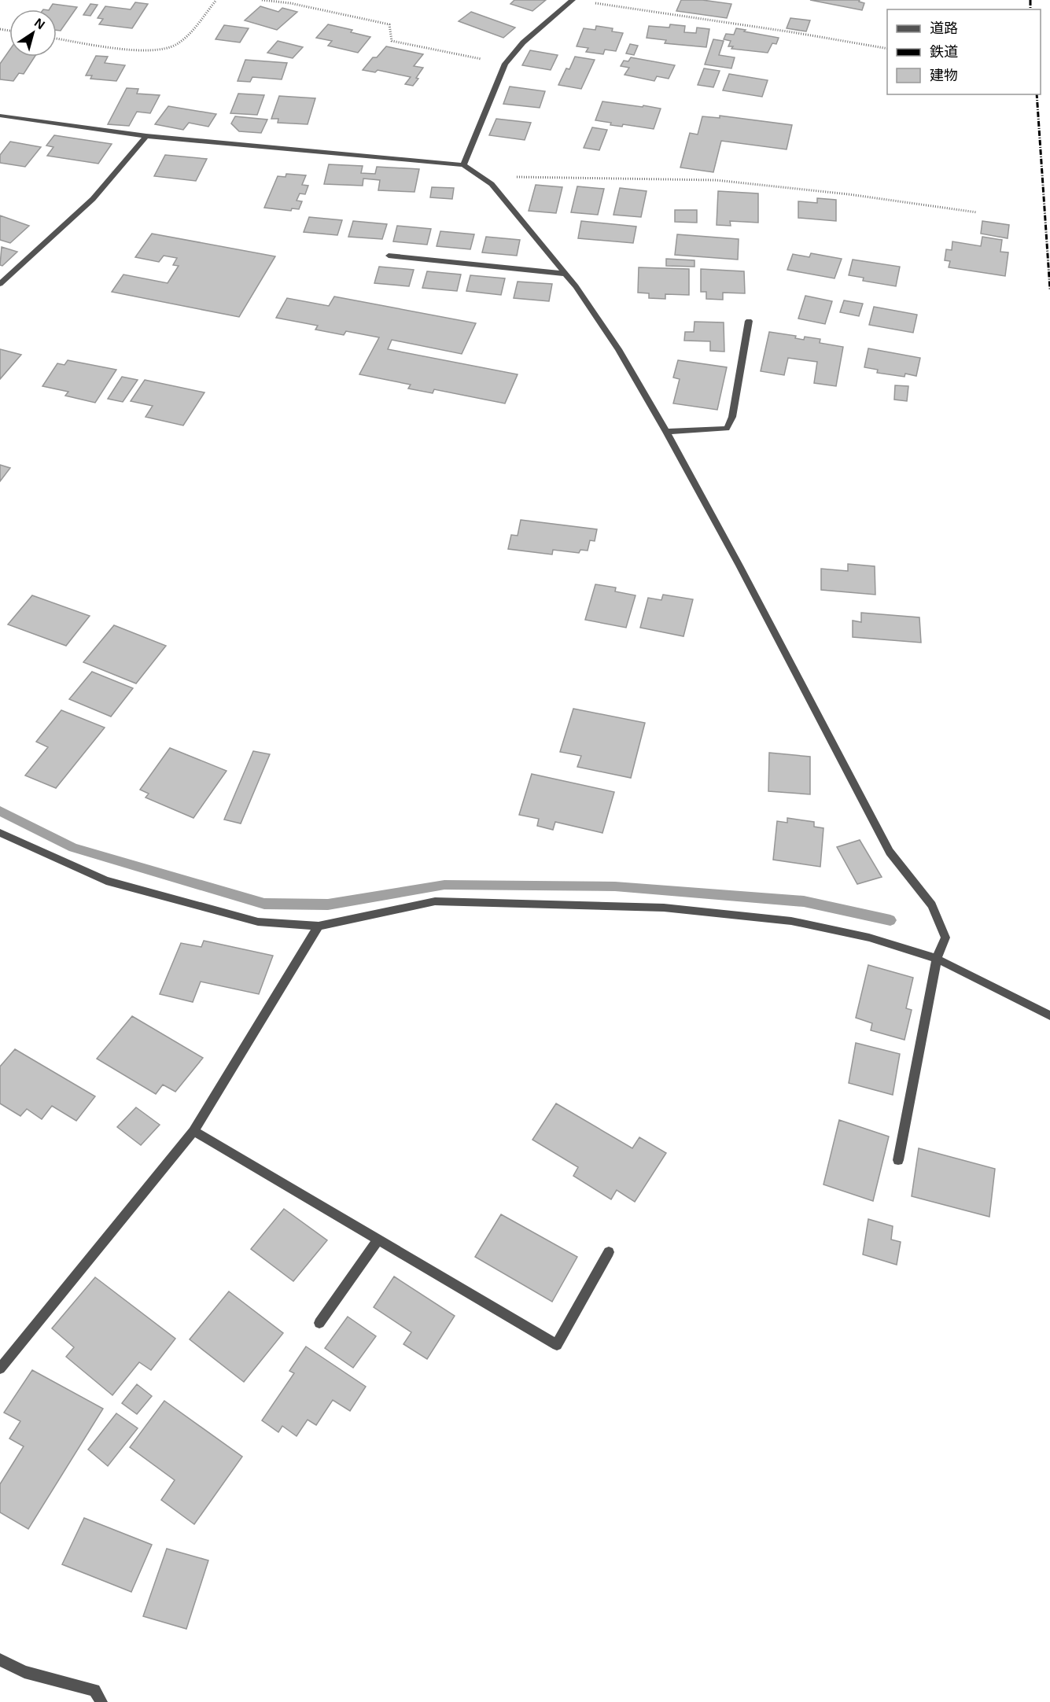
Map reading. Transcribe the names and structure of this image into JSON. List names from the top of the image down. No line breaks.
{"legend":["道路","鉄道","建物"],"north":"top right"}
